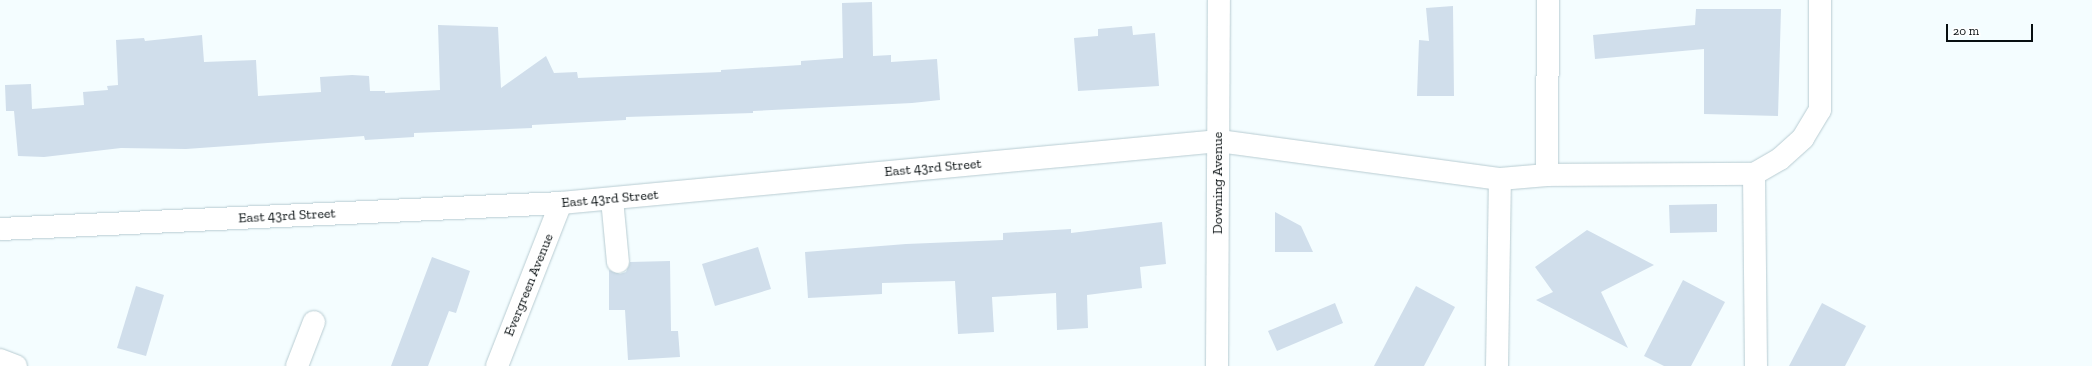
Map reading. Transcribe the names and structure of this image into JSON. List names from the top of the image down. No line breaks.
{"streets":{"street":["East 43rd Street","Downing Avenue","Evergreen Avenue"]},"crossings":[["East 43rd Street","Downing Avenue"],["East 43rd Street","Evergreen Avenue"]],"scale_bar":"20 m"}
